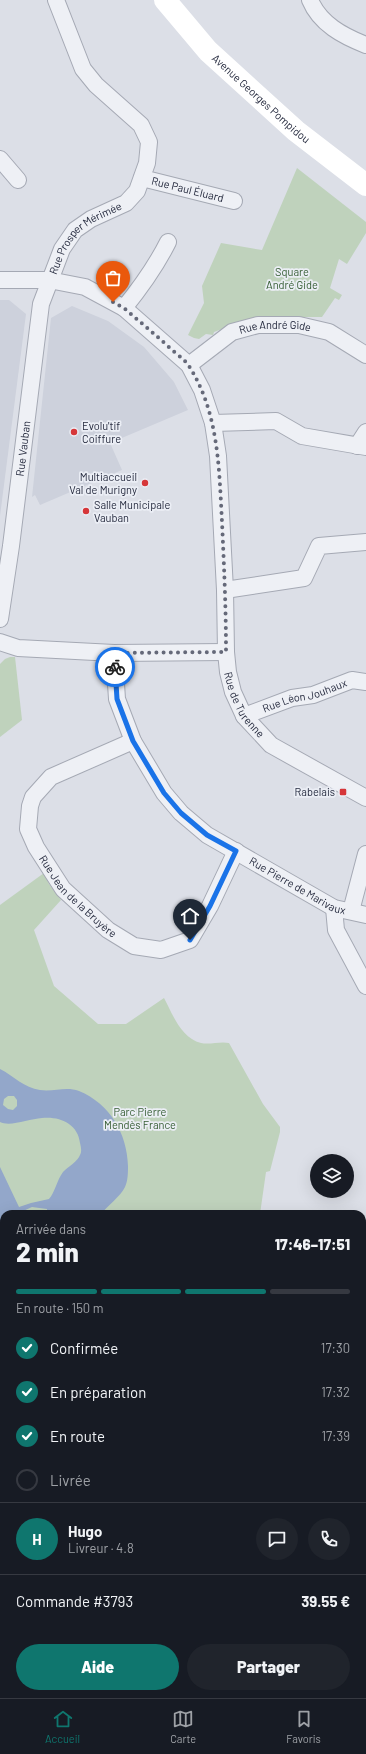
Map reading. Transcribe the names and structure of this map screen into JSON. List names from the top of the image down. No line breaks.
{"streets":{"main road":["Avenue Georges Pompidou"],"street":["Rue Paul Éluard","Rue Prosper Mérimée","Rue André Gide","Rue Vauban","Rue Léon Jouhaux","Rue de Turenne","Rue Pierre de Marivaux","Rue Jean de la Bruyère"]},"crossings":[["Rue Paul Éluard","Rue Prosper Mérimée"],["Rue Prosper Mérimée","Rue Vauban"],["Rue Prosper Mérimée","Rue de Turenne"],["Rue André Gide","Rue de Turenne"],["Rue Vauban","Rue de Turenne"],["Rue Léon Jouhaux","Rue de Turenne"],["Rue Pierre de Marivaux","Rue Jean de la Bruyère"]],"parks":["Square André Gide","Parc Pierre Mendès France"],"places":{"other":["Evolu'tif Coiffure","Multiaccueil Val de Murigny","Salle Municipale Vauban"],"transit":["Rabelais"]},"page":{"heading":["2 min","Arrivée dans","17:46–17:51"],"panel":["Hugo","Livreur · 4.8","Commande #3793","39.55 €"],"bar":"En route · 150 m","list":[["Confirmée","17:30"],["En préparation","17:32"],["En route","17:39"],"Livrée"],"round":"H","buttons":["Aide","Partager"],"tabs":["Accueil","Carte","Favoris"]}}
